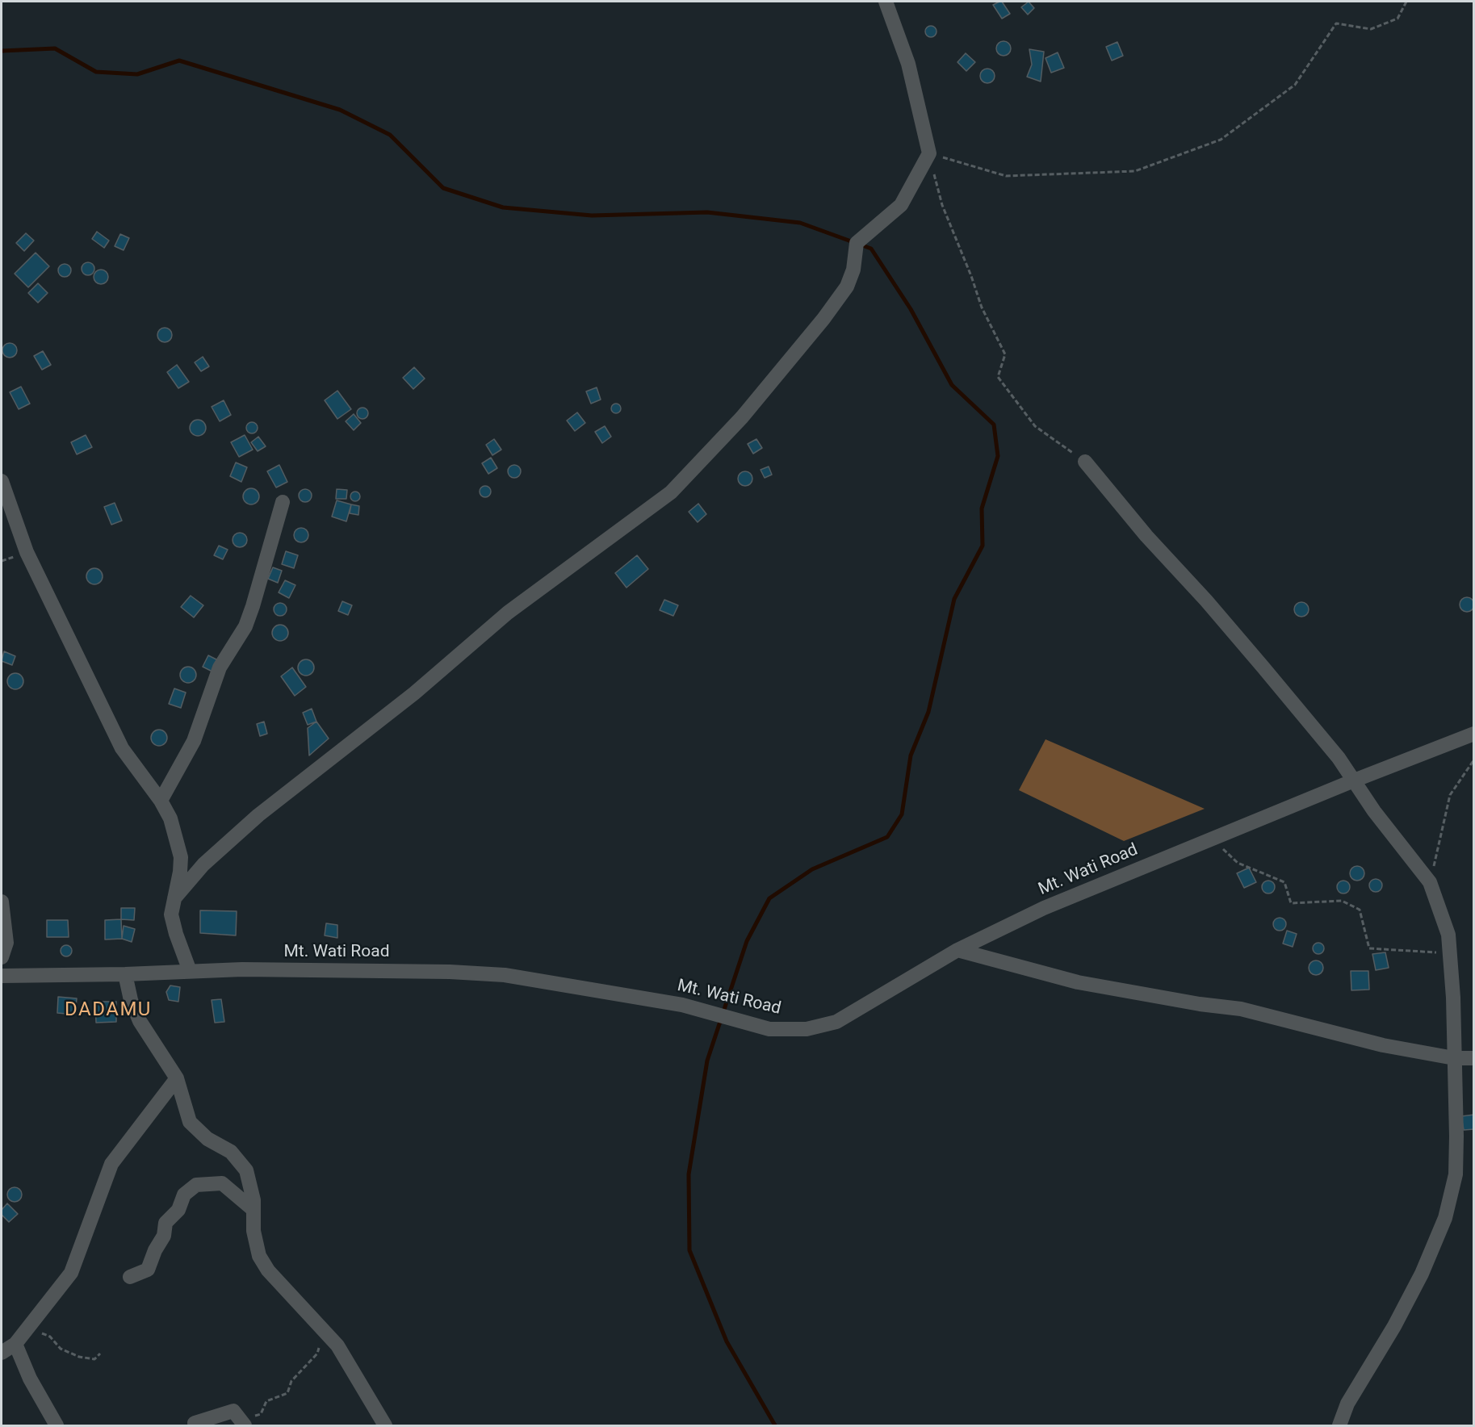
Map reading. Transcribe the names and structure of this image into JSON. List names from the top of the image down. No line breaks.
{"streets":{"street":["Mt. Wati Road"]},"districts":["DADAMU"]}
